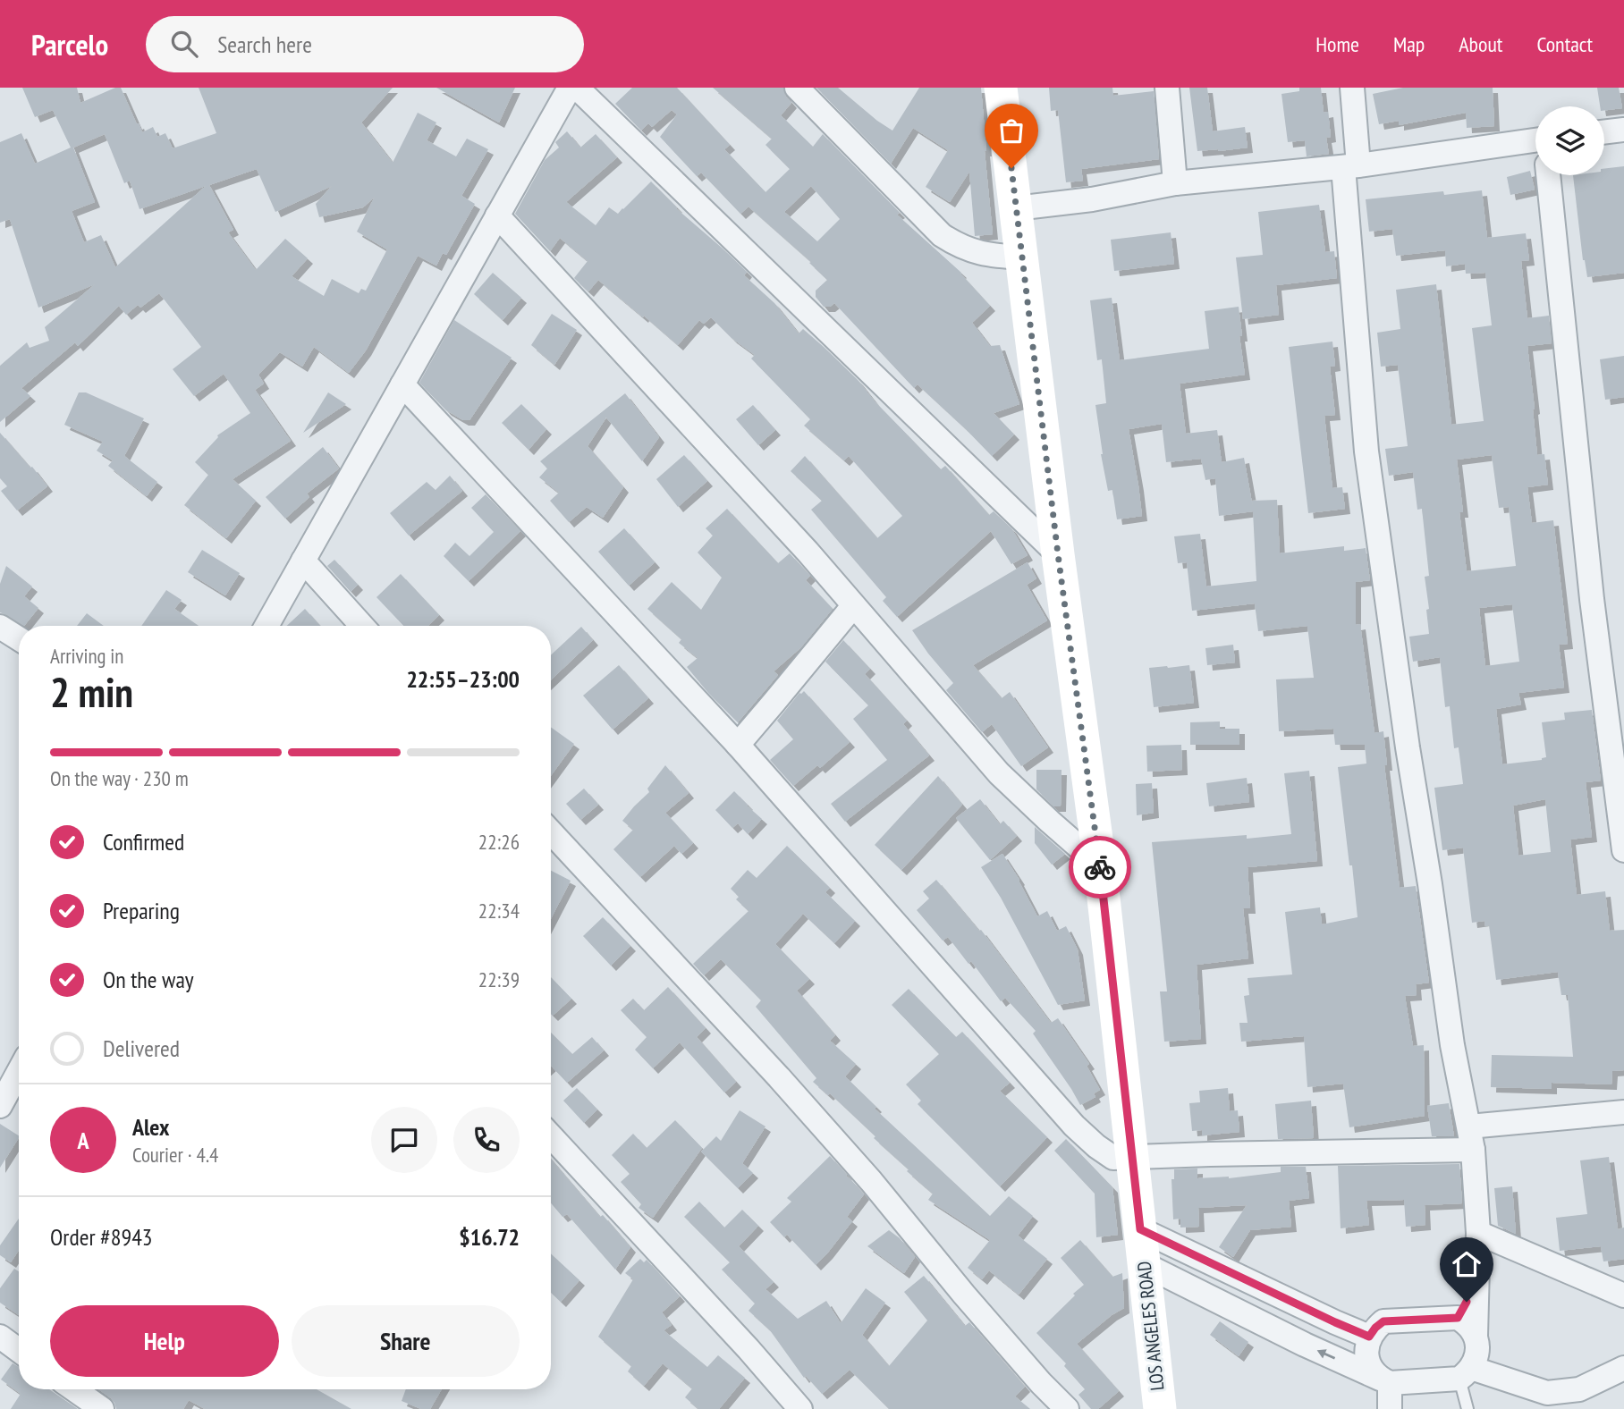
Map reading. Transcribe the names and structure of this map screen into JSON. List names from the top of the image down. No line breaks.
{"streets":{"main road":["LOS ANGELES ROAD"]},"page":{"header":"Parcelo","search":"Search here","nav":["Home","Map","About","Contact"],"heading":["2 min","Arriving in","22:55–23:00"],"panel":["Alex","Courier · 4.4","Order #8943","$16.72"],"bar":"On the way · 230 m","list":[["Confirmed","22:26"],["Preparing","22:34"],["On the way","22:39"],"Delivered"],"round":"A","buttons":["Help","Share"]}}
